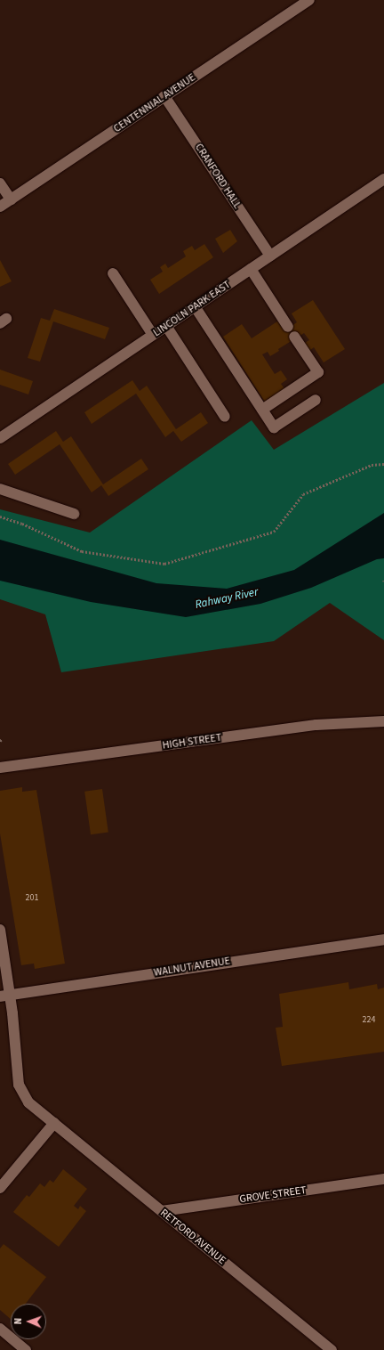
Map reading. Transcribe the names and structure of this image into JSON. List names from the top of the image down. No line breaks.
{"streets":{"street":["CENTENNIAL AVENUE","CRANFORD HALL","LINCOLN PARK EAST","HIGH STREET","WALNUT AVENUE","GROVE STREET","RETFORD AVENUE"]},"crossings":[["CENTENNIAL AVENUE","CRANFORD HALL"],["CRANFORD HALL","LINCOLN PARK EAST"],["WALNUT AVENUE","RETFORD AVENUE"],["GROVE STREET","RETFORD AVENUE"]],"water":["Rahway River"],"house_numbers":["201","224"],"north":"left"}
